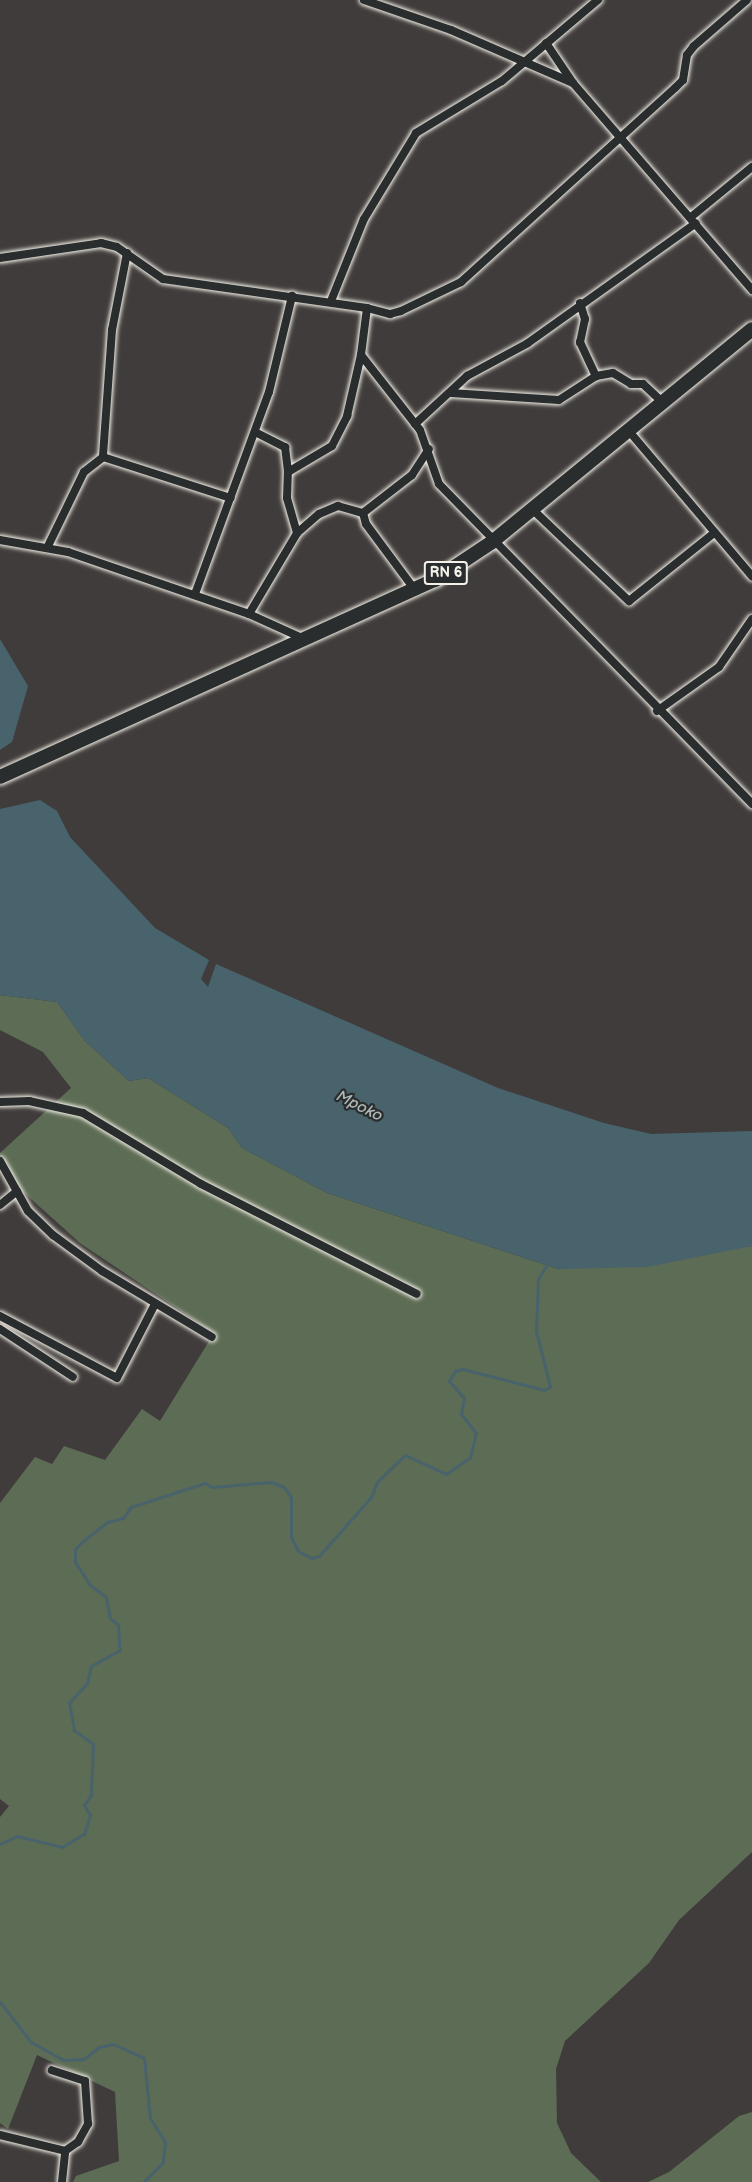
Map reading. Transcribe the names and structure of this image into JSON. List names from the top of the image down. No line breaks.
{"streets":{"main road":["RN 6"]},"water":["Mpoko"]}
